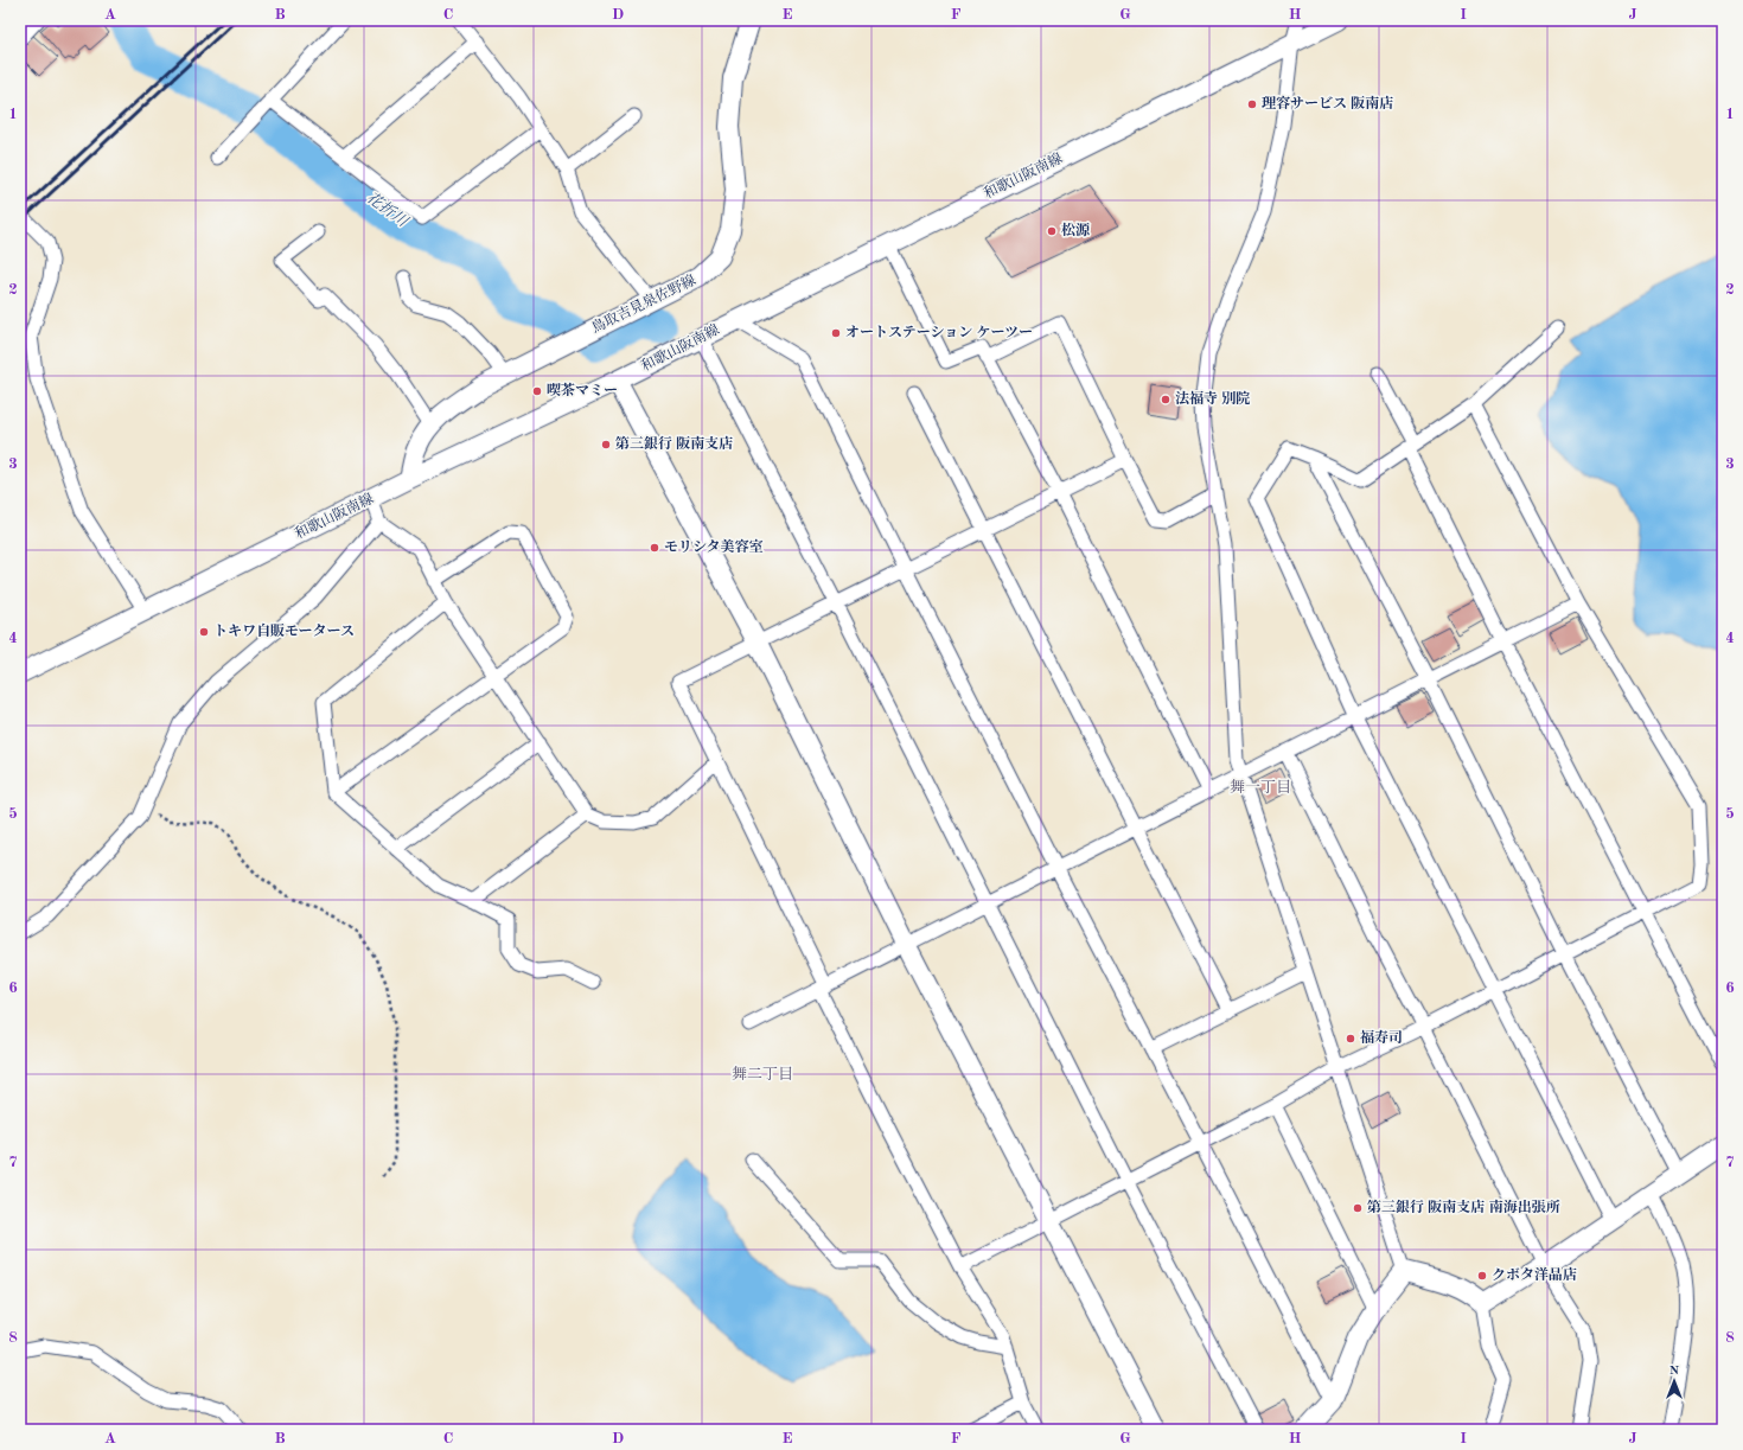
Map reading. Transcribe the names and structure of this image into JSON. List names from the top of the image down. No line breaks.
{"streets":{"main road":["和歌山阪南線","鳥取吉見泉佐野線"]},"crossings":[["和歌山阪南線","鳥取吉見泉佐野線"]],"districts":["舞一丁目","舞二丁目"],"water":["花折川"],"places":["理容サービス 阪南店","松源","オートステーション ケーツー","喫茶マミー","法福寺 別院","第三銀行 阪南支店","モリシタ美容室","トキワ自販モータース","福寿司","第三銀行 阪南支店 南海出張所","クボタ洋品店"],"north":"top","grid":{"columns":["A","B","C","D","E","F","G","H","I","J"],"rows":["1","2","3","4","5","6","7","8"]}}
